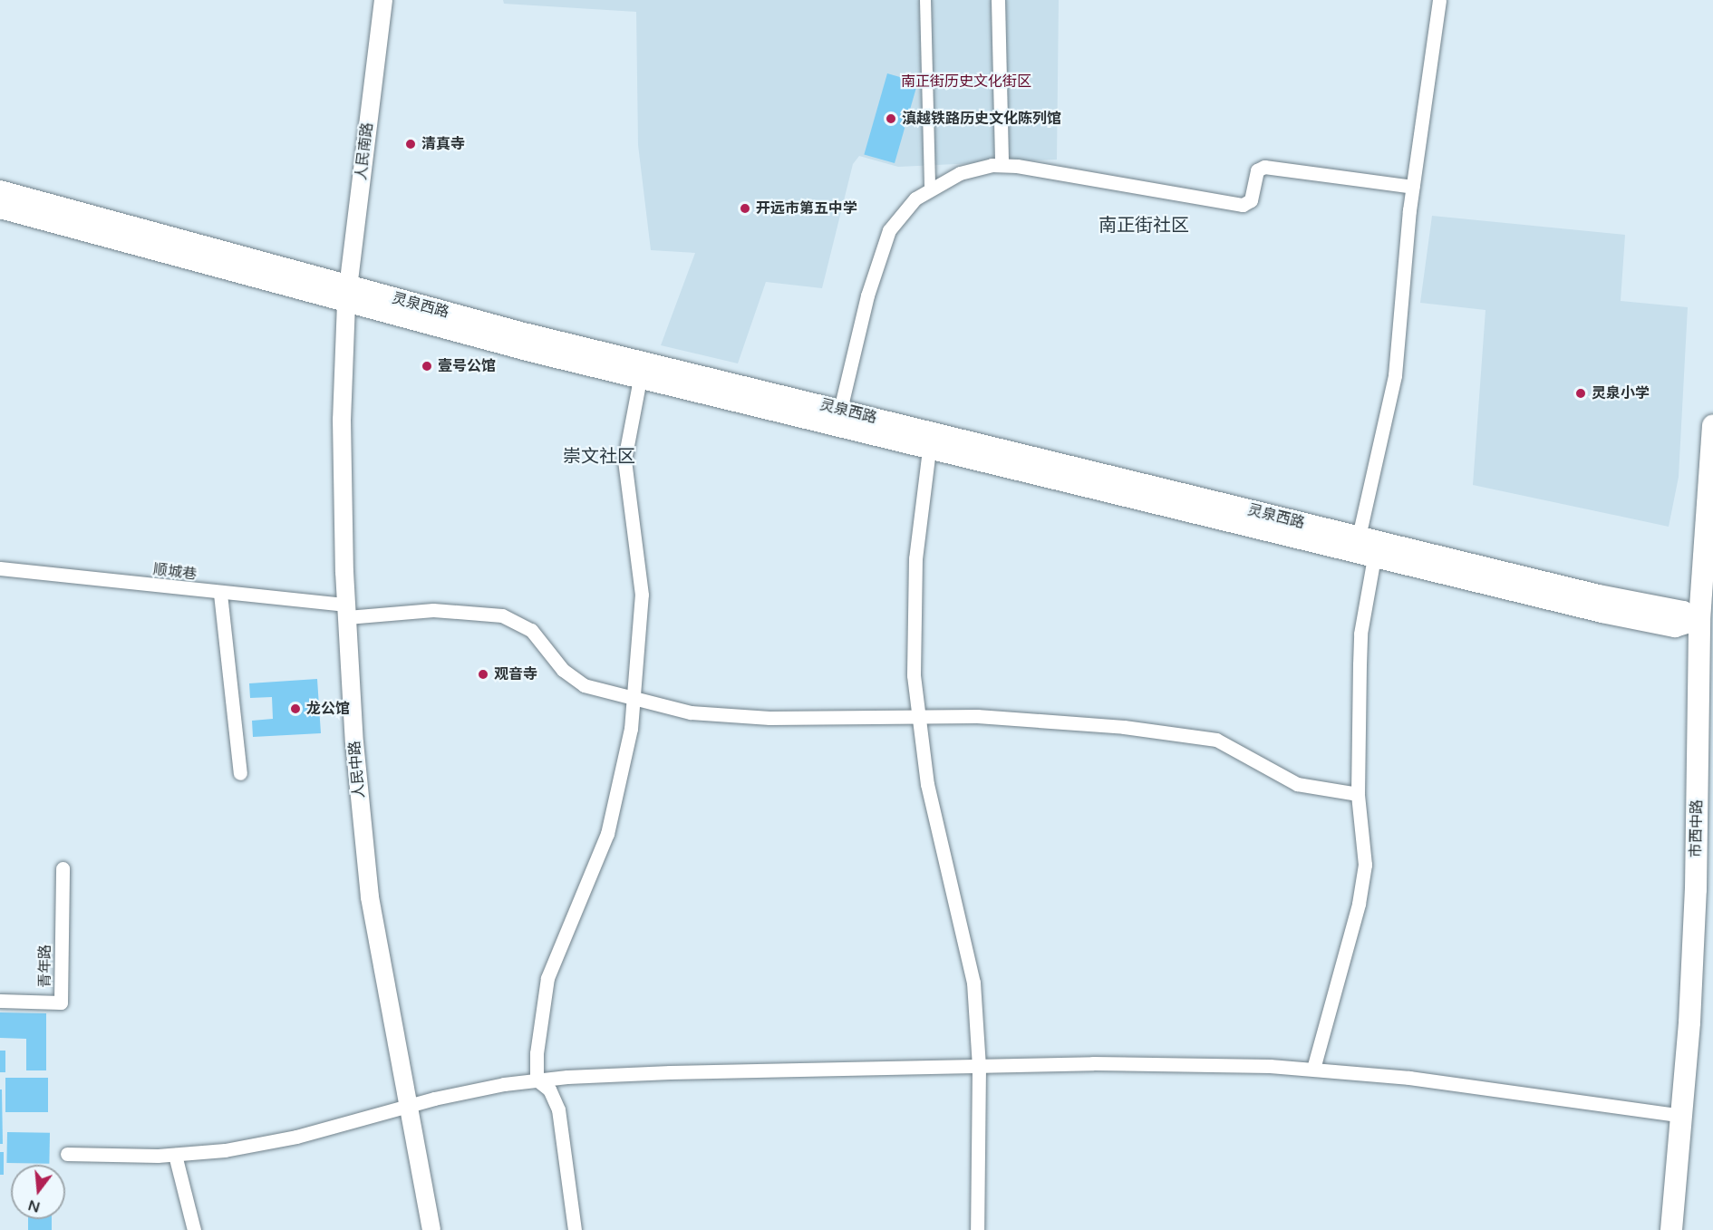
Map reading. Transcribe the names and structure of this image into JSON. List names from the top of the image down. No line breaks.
{"streets":{"main road":["灵泉西路","市西中路"],"street":["人民南路","顺城巷","人民中路","青年路"]},"crossings":[["人民南路","灵泉西路"],["人民南路","人民中路"],["灵泉西路","人民中路"],["灵泉西路","市西中路"],["顺城巷","人民中路"]],"districts":["南正街社区","崇文社区"],"parks":["南正街历史文化街区"],"places":["滇越铁路历史文化陈列馆","清真寺","开远市第五中学","壹号公馆","灵泉小学","观音寺","龙公馆"],"north":"bottom"}
